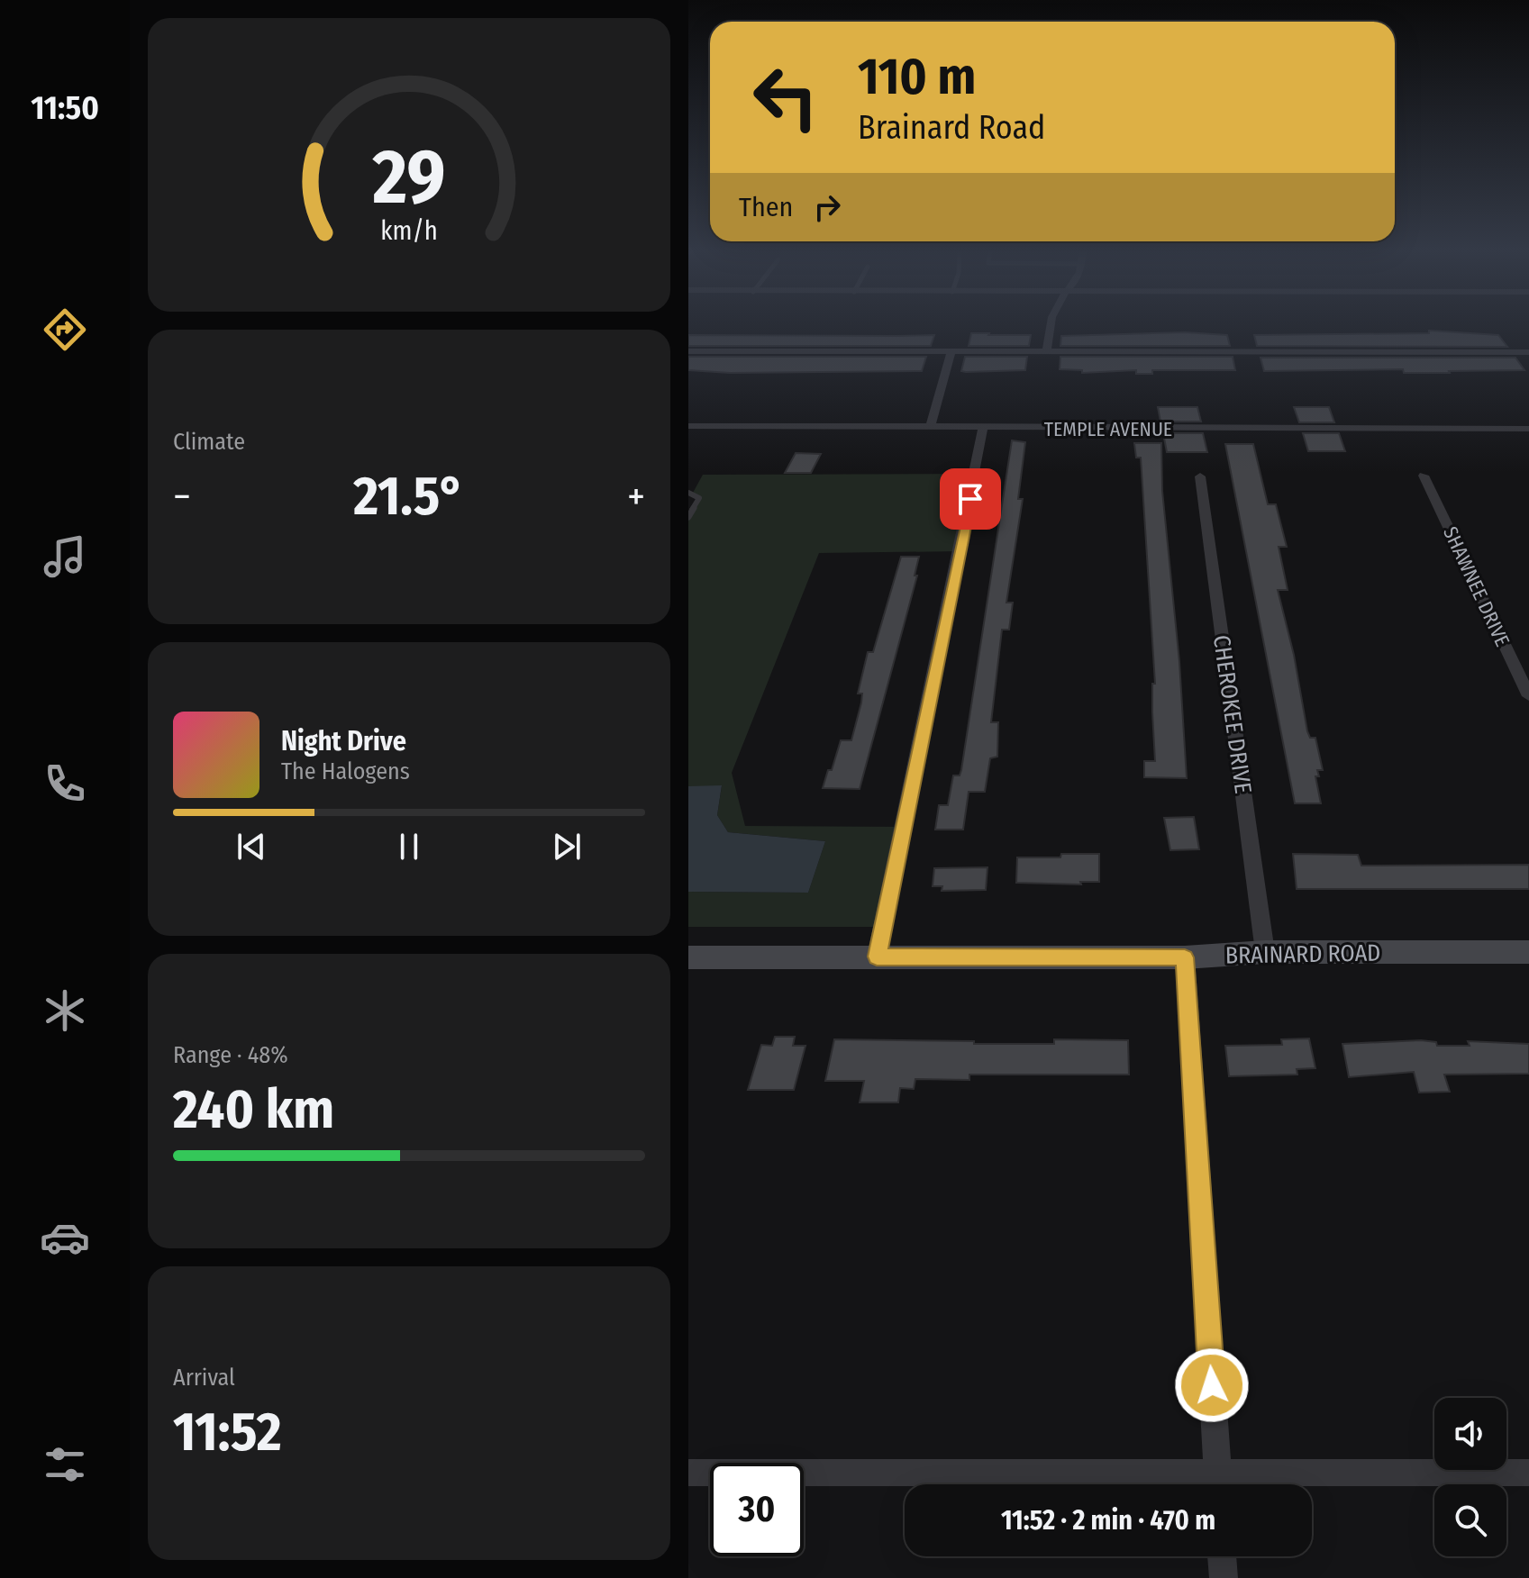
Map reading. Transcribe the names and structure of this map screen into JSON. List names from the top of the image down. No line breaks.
{"streets":{"main road":["BRAINARD ROAD"],"street":["TEMPLE AVENUE","SHAWNEE DRIVE","CHEROKEE DRIVE"]},"crossings":[["CHEROKEE DRIVE","BRAINARD ROAD"]],"page":{"tabs":"11:50","turn":["110 m","Brainard Road"],"then":"Then","tile":["Climate",["Range · 48%","240 km"],["Arrival","11:52"]],"heat":["−","21.5°","+"],"song":["Night Drive","The Halogens"],"limit":"30","trip":"11:52 · 2 min · 470 m","gauge":["29","km/h"]}}
